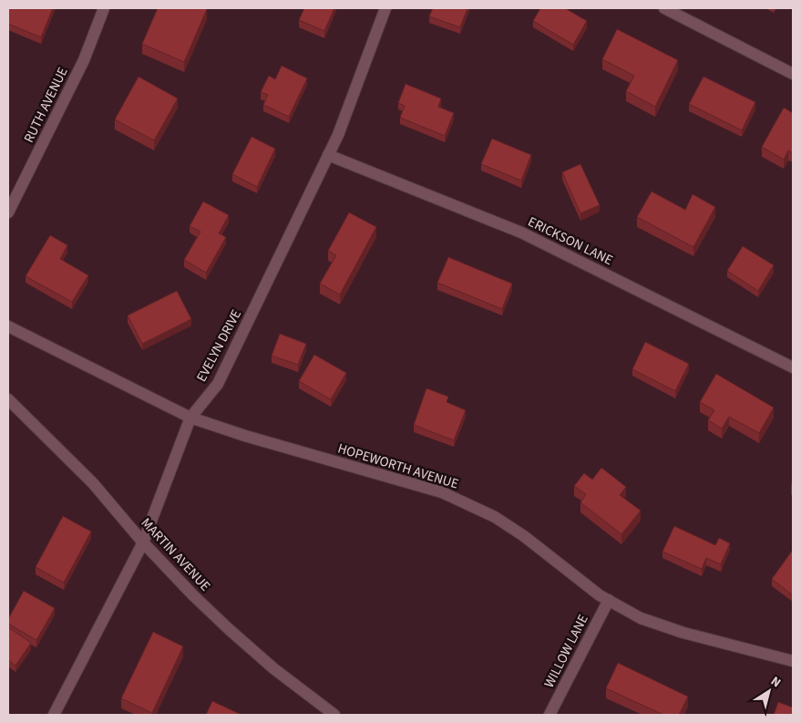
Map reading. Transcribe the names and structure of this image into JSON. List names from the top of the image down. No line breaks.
{"streets":{"street":["RUTH AVENUE","ERICKSON LANE","EVELYN DRIVE","HOPEWORTH AVENUE","MARTIN AVENUE","WILLOW LANE"]},"crossings":[["ERICKSON LANE","EVELYN DRIVE"],["EVELYN DRIVE","HOPEWORTH AVENUE"],["EVELYN DRIVE","MARTIN AVENUE"],["HOPEWORTH AVENUE","WILLOW LANE"]],"north":"top right"}
